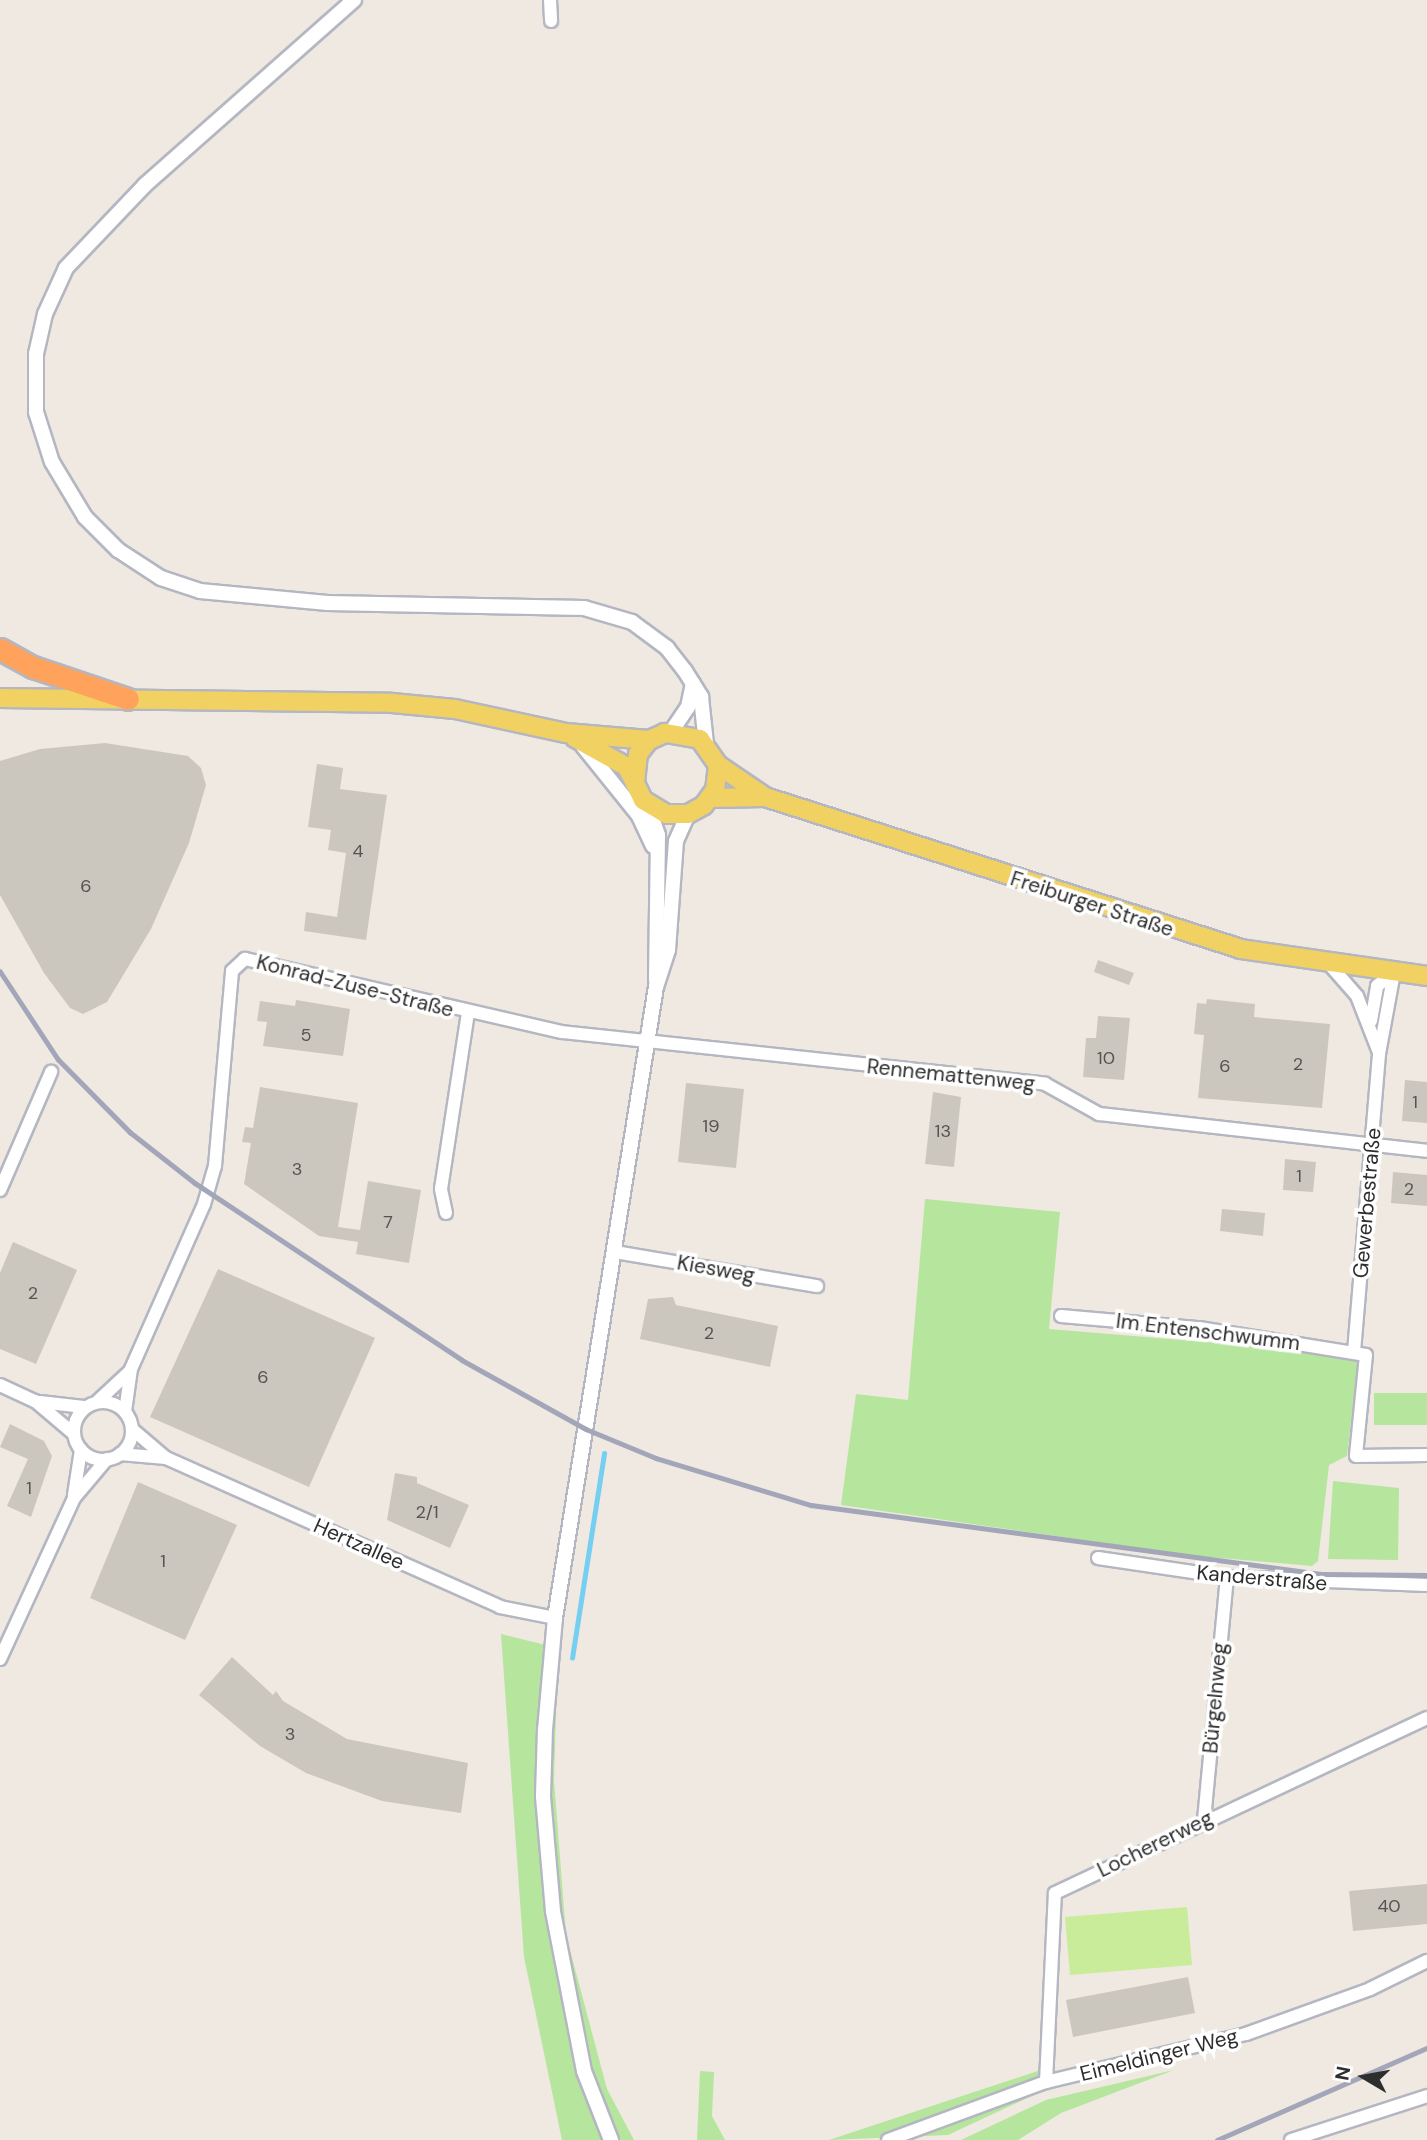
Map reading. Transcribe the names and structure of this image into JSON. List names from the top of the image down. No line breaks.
{"streets":{"main road":["Freiburger Straße"],"street":["Konrad-Zuse-Straße","Rennemattenweg","Gewerbestraße","Kiesweg","Im Entenschwumm","Hertzallee","Kanderstraße","Bürgelnweg","Lochererweg","Eimeldinger Weg"]},"crossings":[["Freiburger Straße","Gewerbestraße"],["Konrad-Zuse-Straße","Rennemattenweg"],["Rennemattenweg","Gewerbestraße"],["Gewerbestraße","Im Entenschwumm"],["Kanderstraße","Bürgelnweg"],["Bürgelnweg","Lochererweg"],["Lochererweg","Eimeldinger Weg"]],"house_numbers":["4","6","5","10","2","6","1","19","13","3","1","2","7","2","2","6","1","2/1","1","3","40"],"north":"left"}
